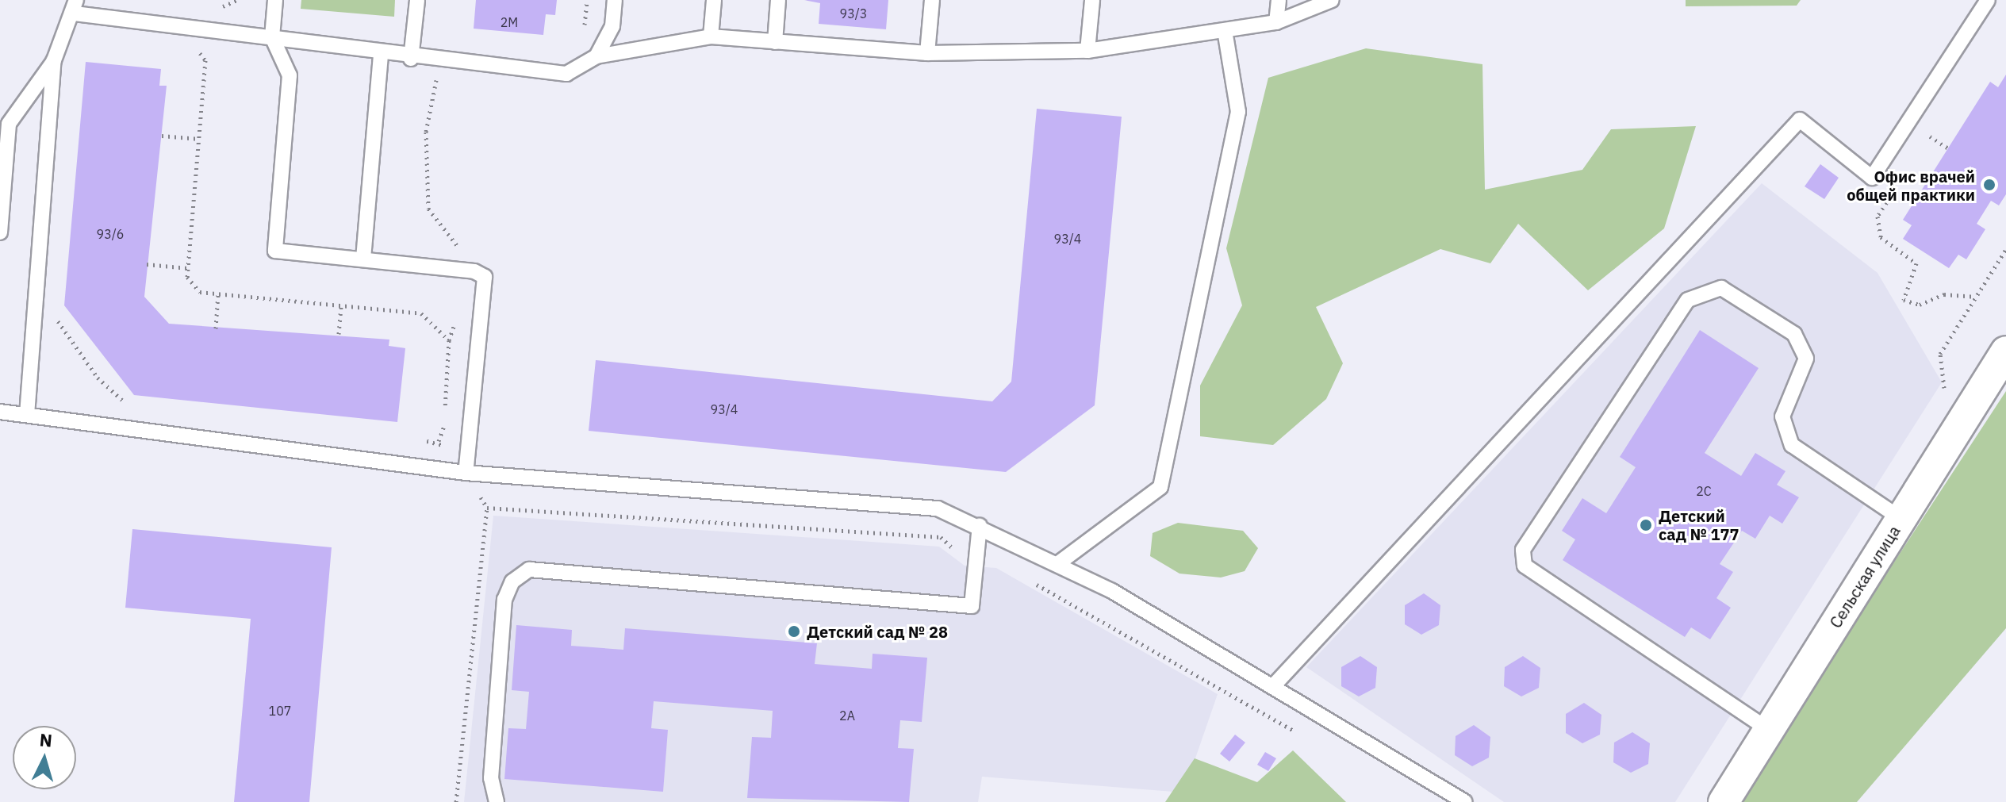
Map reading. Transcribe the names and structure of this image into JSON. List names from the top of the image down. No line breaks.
{"streets":{"street":["Сельская улица"]},"places":["Офис врачей общей практики","Детский сад № 177","Детский сад № 28"],"house_numbers":["93/3","2М","93/6","93/4","93/4","2С","107","2А"],"north":"top"}
